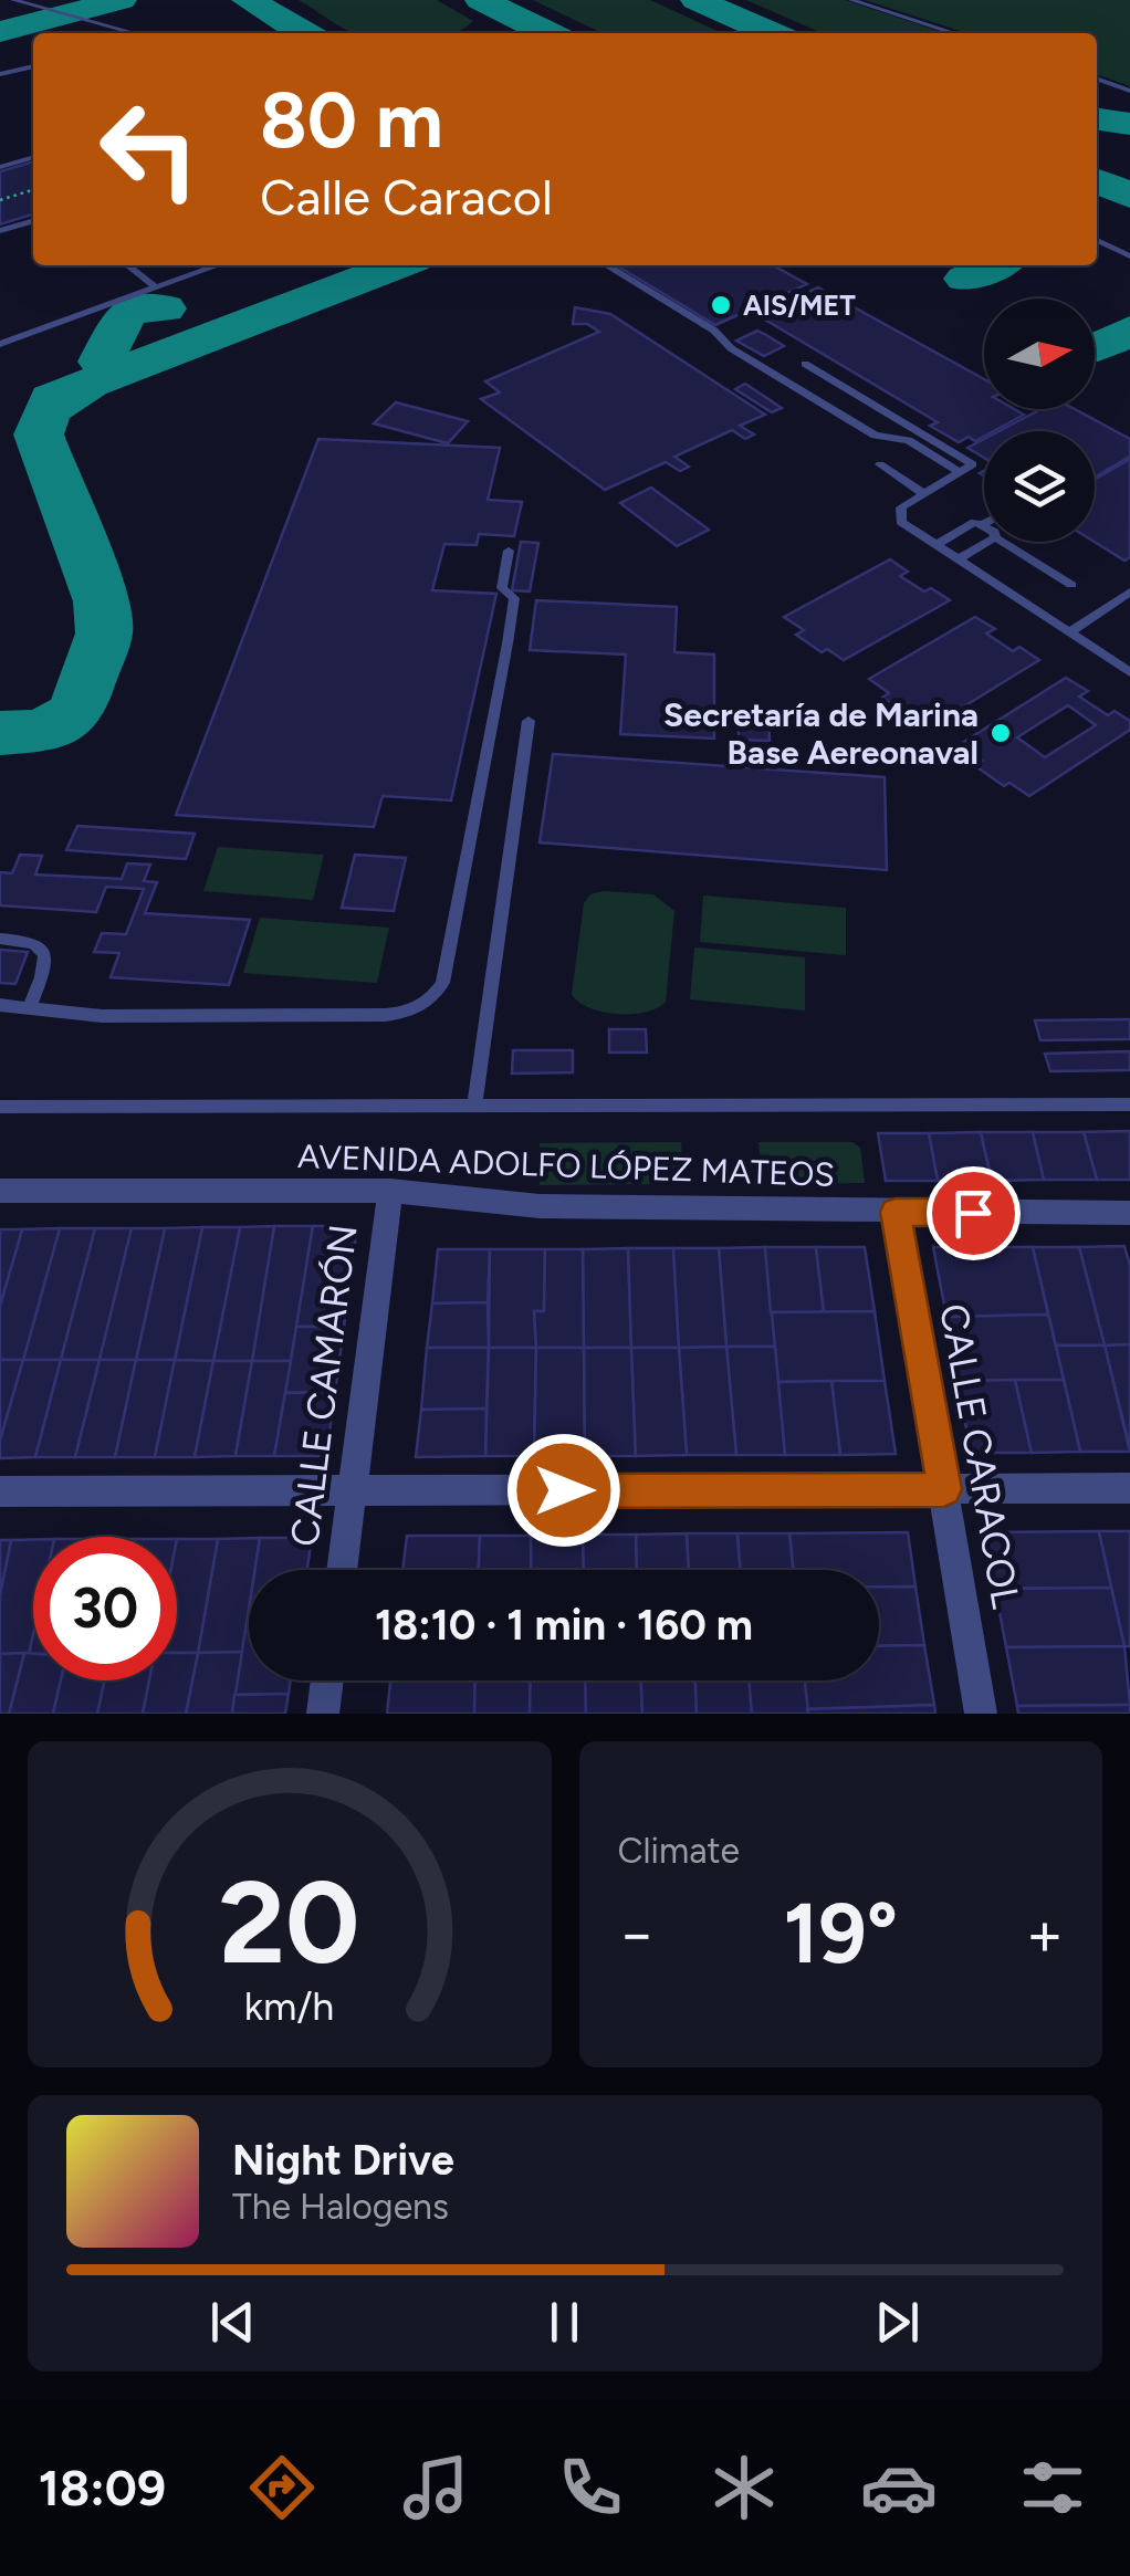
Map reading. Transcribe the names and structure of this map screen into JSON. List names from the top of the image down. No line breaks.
{"streets":{"street":["AVENIDA ADOLFO LÓPEZ MATEOS","CALLE CAMARÓN","CALLE CARACOL"]},"crossings":[["AVENIDA ADOLFO LÓPEZ MATEOS","CALLE CAMARÓN"],["AVENIDA ADOLFO LÓPEZ MATEOS","CALLE CARACOL"]],"places":["AIS/MET","Secretaría de Marina Base Aereonaval"],"north":"right","page":{"turn":["80 m","Calle Caracol"],"limit":"30","trip":"18:10 · 1 min · 160 m","tile":"Climate","heat":["−","19°","+"],"song":["Night Drive","The Halogens"],"tabs":"18:09","gauge":["20","km/h"]}}
